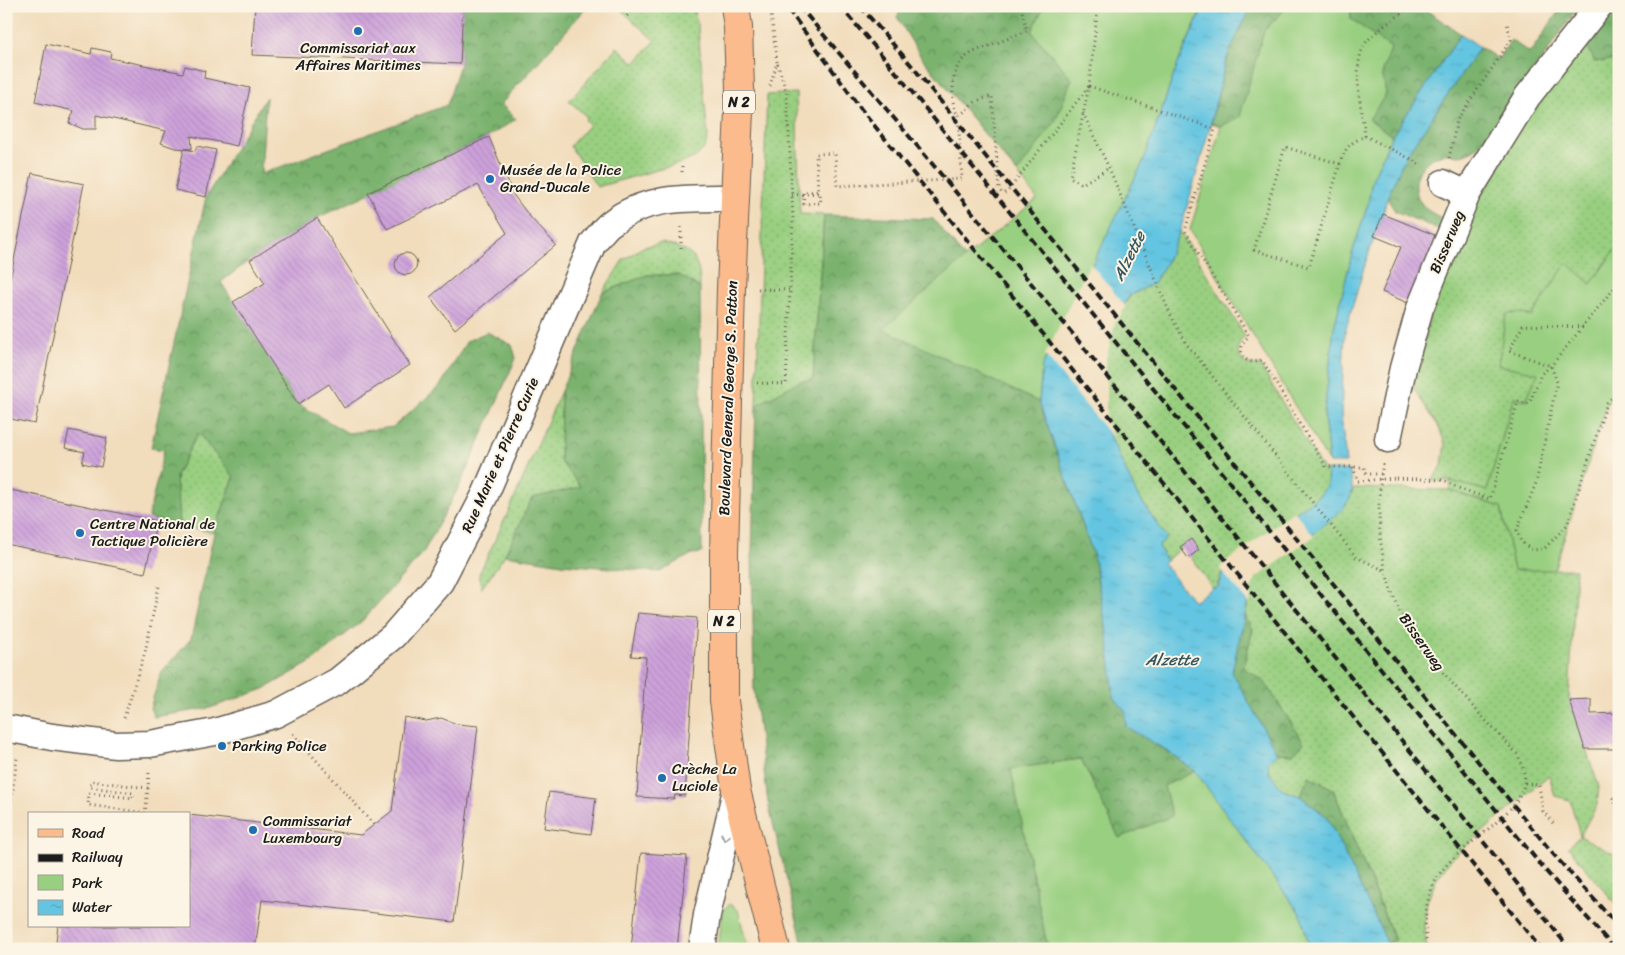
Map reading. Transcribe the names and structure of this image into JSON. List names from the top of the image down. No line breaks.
{"streets":{"main road":["N 2","Boulevard General George S. Patton"],"street":["Bisserweg","Rue Marie et Pierre Curie"]},"crossings":[["Boulevard General George S. Patton","Rue Marie et Pierre Curie"]],"water":["Alzette"],"places":["Commissariat aux Affaires Maritimes","Musée de la Police Grand-Ducale","Centre National de Tactique Policière","Parking Police","Crèche La Luciole","Commissariat Luxembourg"],"legend":["Road","Railway","Park","Water"]}
